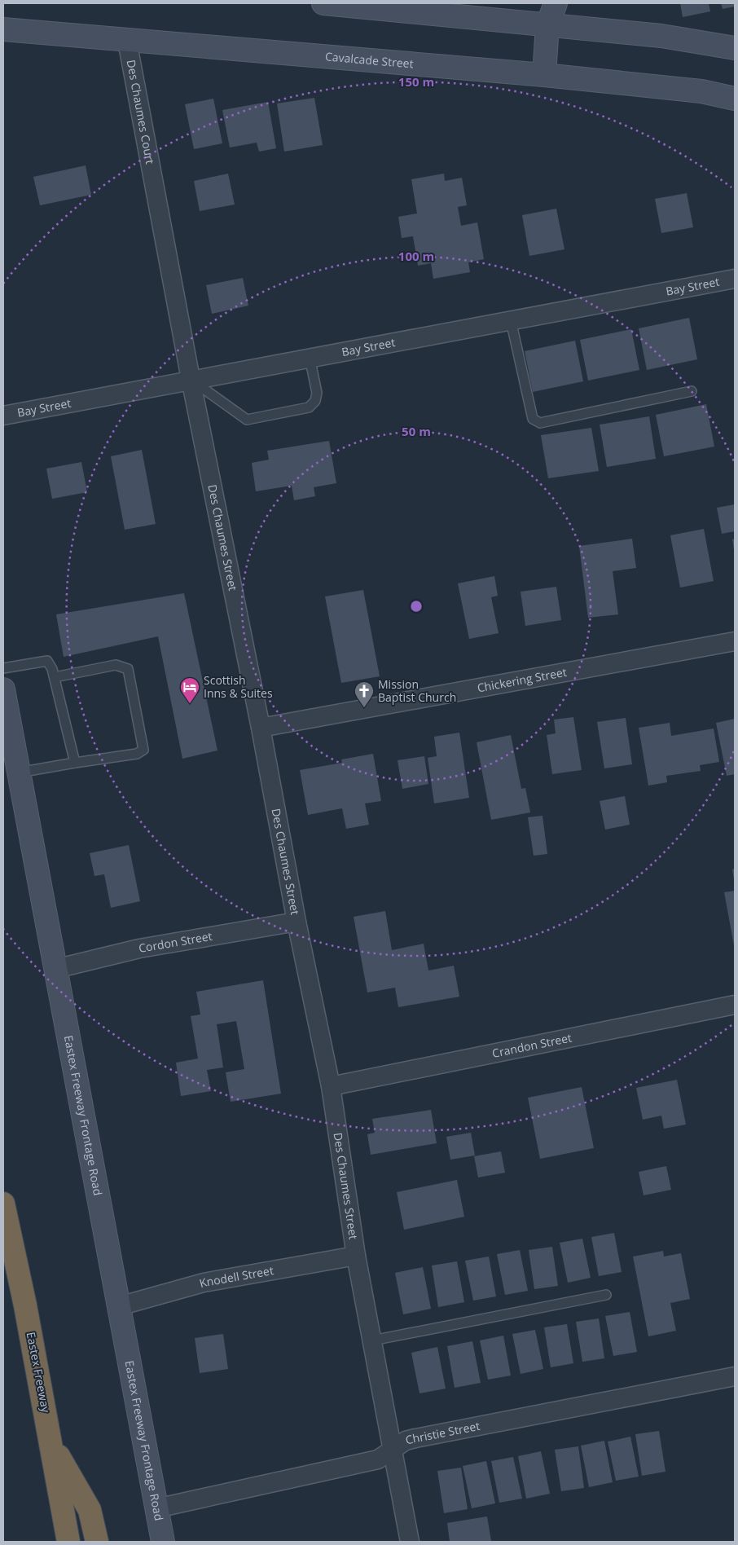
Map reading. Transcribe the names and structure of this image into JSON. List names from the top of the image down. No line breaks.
{"streets":{"highway":["Eastex Freeway"],"main road":["Cavalcade Street","Eastex Freeway Frontage Road"],"street":["Des Chaumes Court","Bay Street","Des Chaumes Street","Chickering Street","Cordon Street","Crandon Street","Knodell Street","Christie Street"]},"crossings":[["Cavalcade Street","Des Chaumes Court"],["Des Chaumes Court","Des Chaumes Street"],["Bay Street","Des Chaumes Street"],["Des Chaumes Street","Chickering Street"],["Des Chaumes Street","Cordon Street"],["Des Chaumes Street","Crandon Street"],["Des Chaumes Street","Knodell Street"],["Des Chaumes Street","Christie Street"],["Cordon Street","Eastex Freeway Frontage Road"],["Eastex Freeway Frontage Road","Knodell Street"],["Eastex Freeway Frontage Road","Christie Street"]],"places":{"hotel":["Scottish Inns & Suites"],"church":["Mission Baptist Church"]},"rings":["150 m","100 m","50 m"]}
